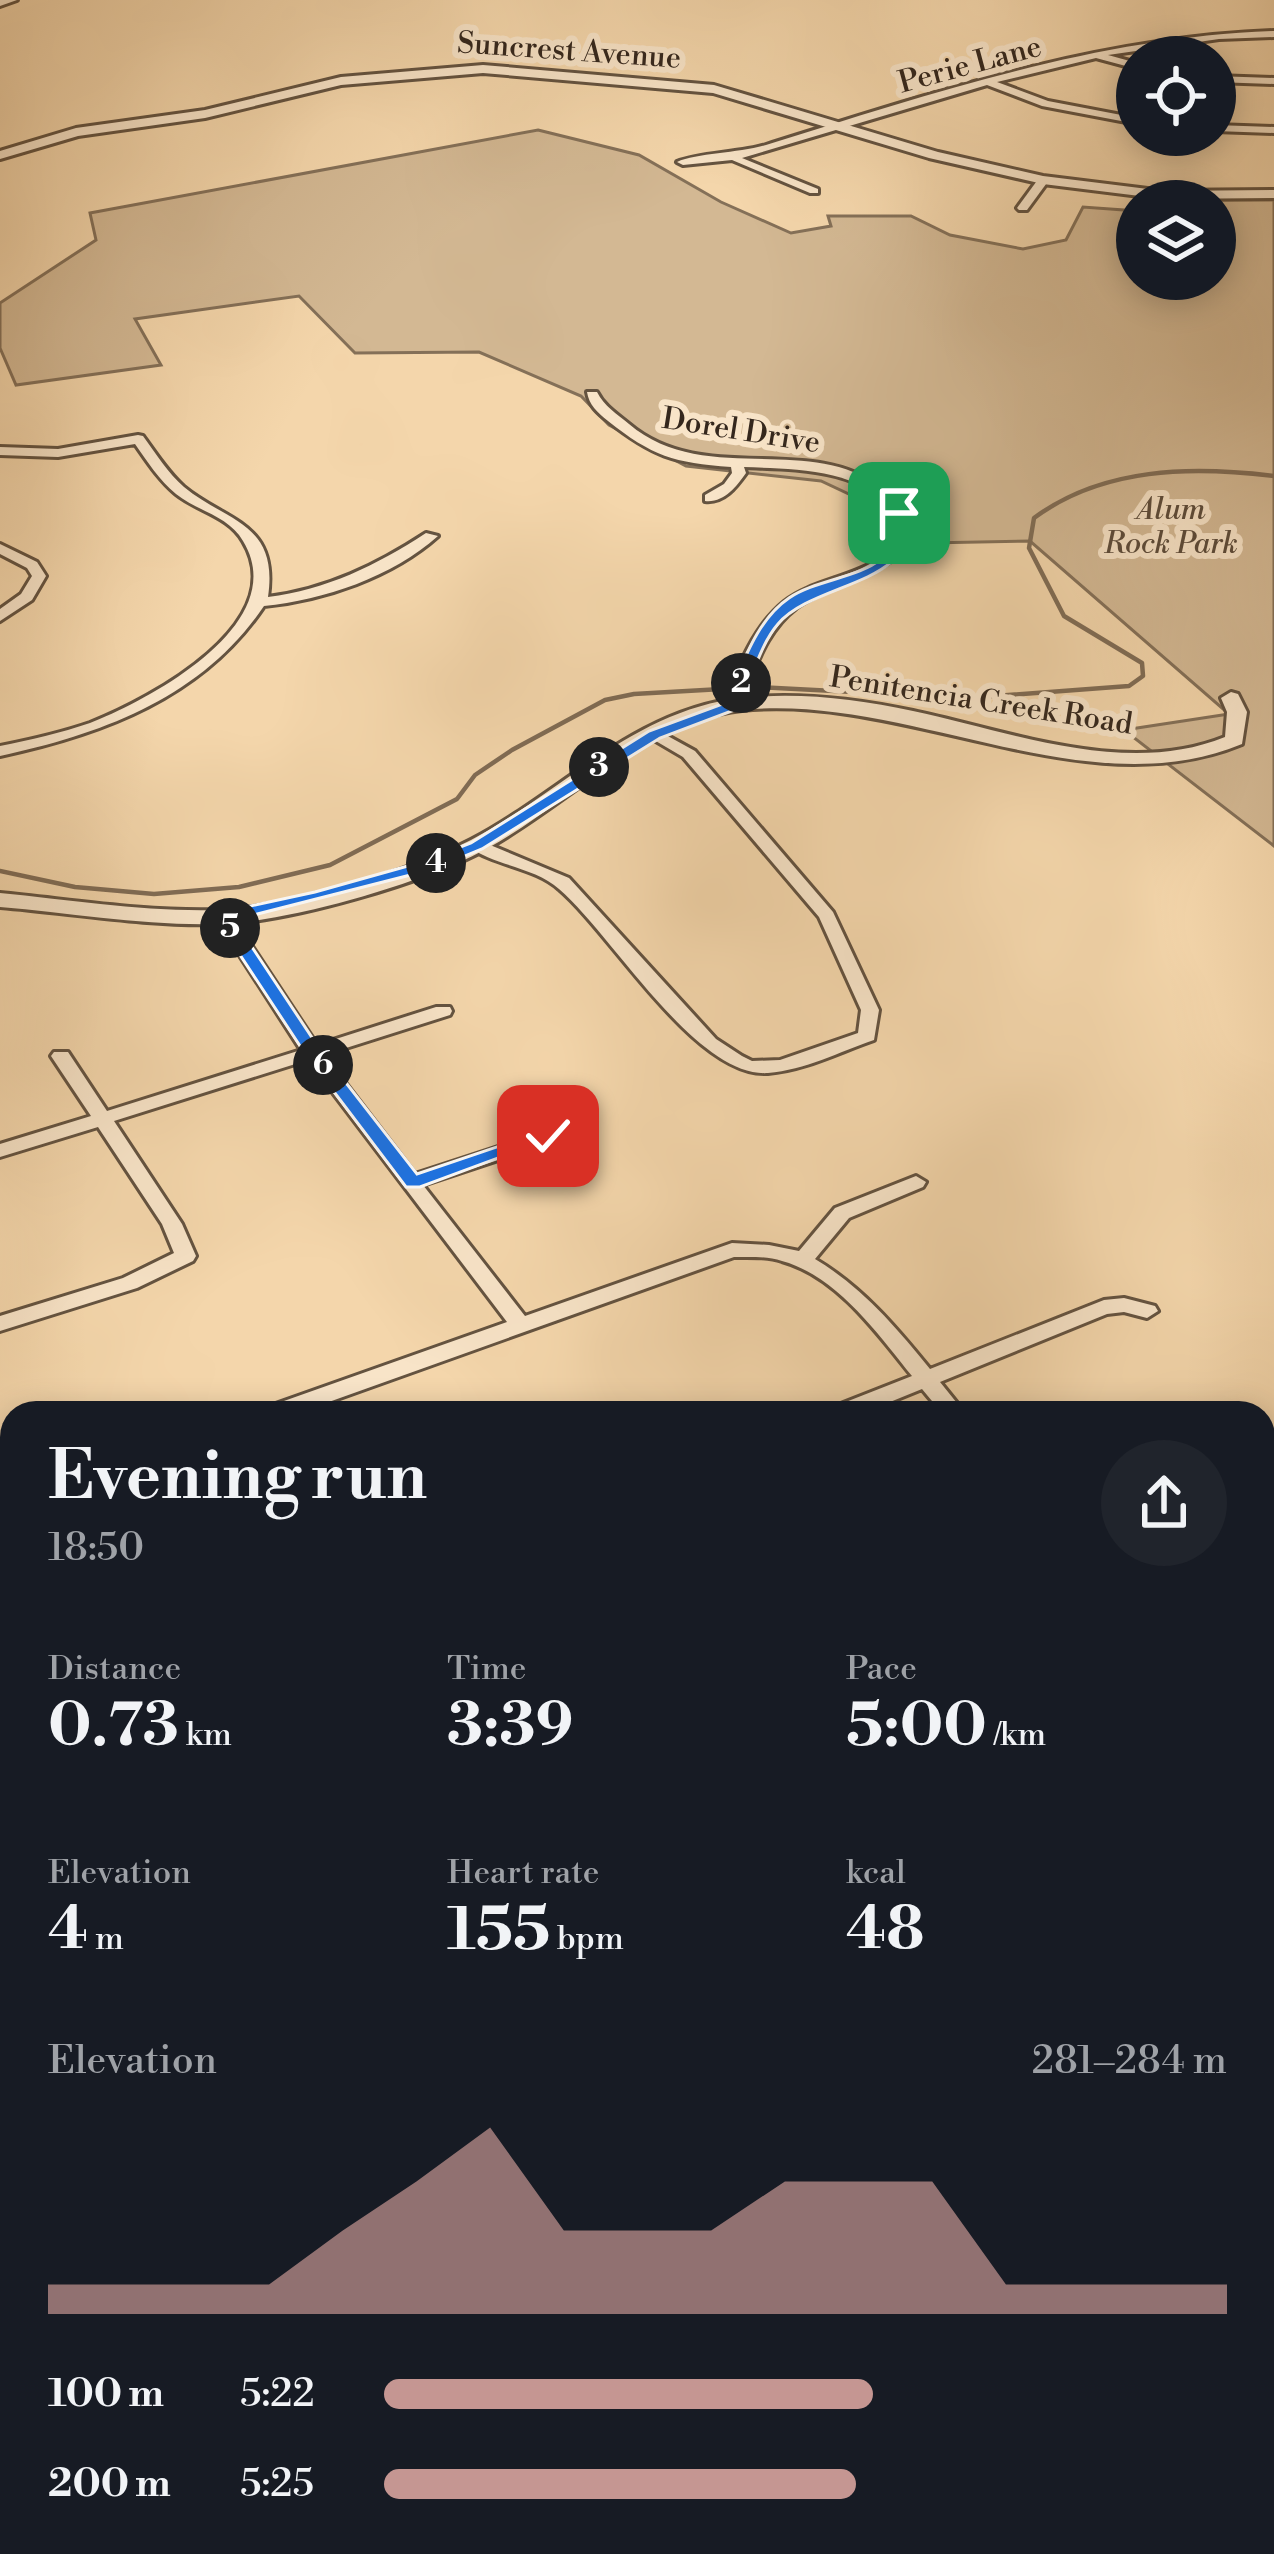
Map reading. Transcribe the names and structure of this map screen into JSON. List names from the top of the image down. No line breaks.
{"streets":{"street":["Suncrest Avenue","Perie Lane","Dorel Drive","Penitencia Creek Road"]},"crossings":[["Suncrest Avenue","Perie Lane"],["Dorel Drive","Penitencia Creek Road"]],"parks":["Alum Rock Park"],"page":{"pins":["2","3","4","5","6"],"heading":["Evening run","18:50"],"stats":[["Distance","0.73 km"],["Time","3:39"],["Pace","5:00 /km"],["Elevation","4 m"],["Heart rate","155 bpm"],["kcal","48"]],"chart":["Elevation","281–284 m"],"list":[{"name":"100 m","note":"5:22"},{"name":"200 m","note":"5:25"}]}}
